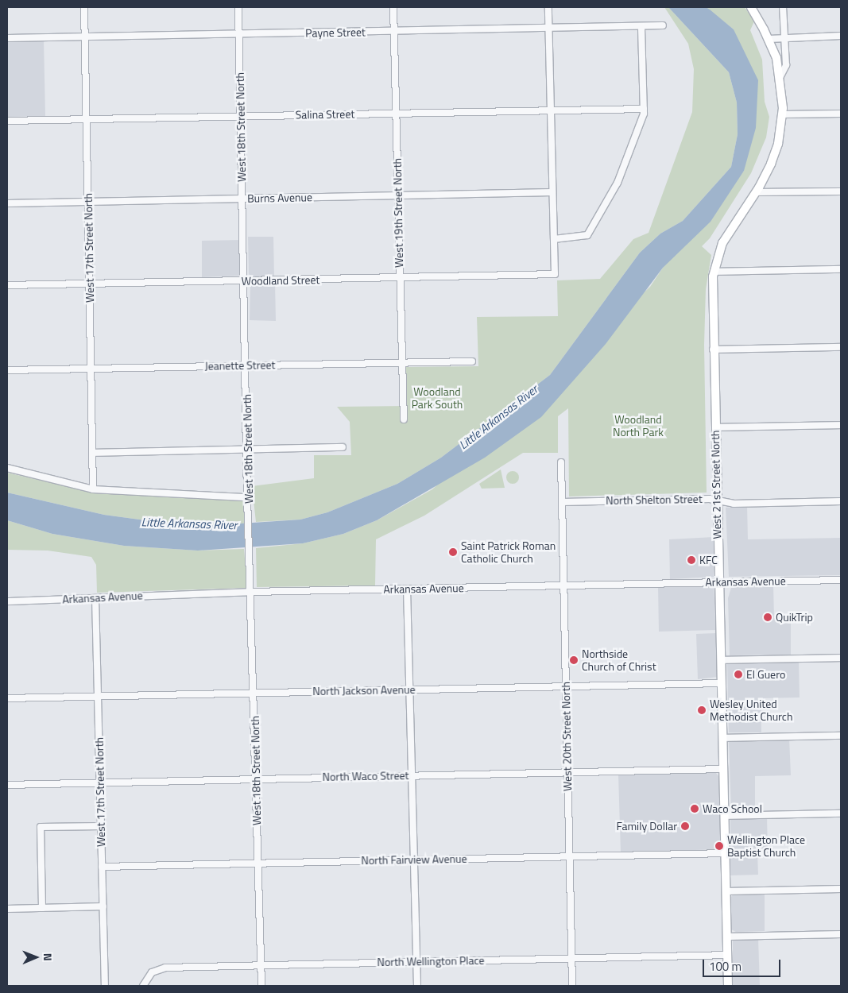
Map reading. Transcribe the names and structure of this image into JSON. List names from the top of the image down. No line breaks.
{"streets":{"main road":["West 21st Street North"],"street":["Payne Street","Salina Street","West 18th Street North","Burns Avenue","West 19th Street North","West 17th Street North","Woodland Street","Jeanette Street","North Shelton Street","Arkansas Avenue","North Jackson Avenue","West 20th Street North","North Waco Street","North Fairview Avenue","North Wellington Place"]},"crossings":[["Payne Street","West 18th Street North"],["Payne Street","West 19th Street North"],["Payne Street","West 17th Street North"],["Salina Street","West 18th Street North"],["Salina Street","West 19th Street North"],["Salina Street","West 17th Street North"],["West 18th Street North","Burns Avenue"],["West 18th Street North","Woodland Street"],["West 18th Street North","Jeanette Street"],["West 18th Street North","Arkansas Avenue"],["West 18th Street North","North Jackson Avenue"],["West 18th Street North","North Waco Street"],["West 18th Street North","North Fairview Avenue"],["West 18th Street North","North Wellington Place"],["Burns Avenue","West 19th Street North"],["Burns Avenue","West 17th Street North"],["West 19th Street North","Woodland Street"],["West 19th Street North","Jeanette Street"],["West 17th Street North","Woodland Street"],["West 17th Street North","Jeanette Street"],["West 17th Street North","Arkansas Avenue"],["West 17th Street North","North Jackson Avenue"],["West 17th Street North","North Waco Street"],["West 17th Street North","North Fairview Avenue"],["West 21st Street North","North Shelton Street"],["West 21st Street North","Arkansas Avenue"],["West 21st Street North","North Jackson Avenue"],["West 21st Street North","North Waco Street"],["West 21st Street North","North Fairview Avenue"],["West 21st Street North","North Wellington Place"],["North Shelton Street","West 20th Street North"],["Arkansas Avenue","West 20th Street North"],["North Jackson Avenue","West 20th Street North"],["West 20th Street North","North Waco Street"],["West 20th Street North","North Fairview Avenue"],["West 20th Street North","North Wellington Place"]],"water":["Little Arkansas River"],"parks":["Woodland Park South","Woodland North Park"],"places":["Saint Patrick Roman Catholic Church","KFC","QuikTrip","Northside Church of Christ","El Guero","Wesley United Methodist Church","Waco School","Family Dollar","Wellington Place Baptist Church"],"scale_bar":"100 m","north":"right"}
